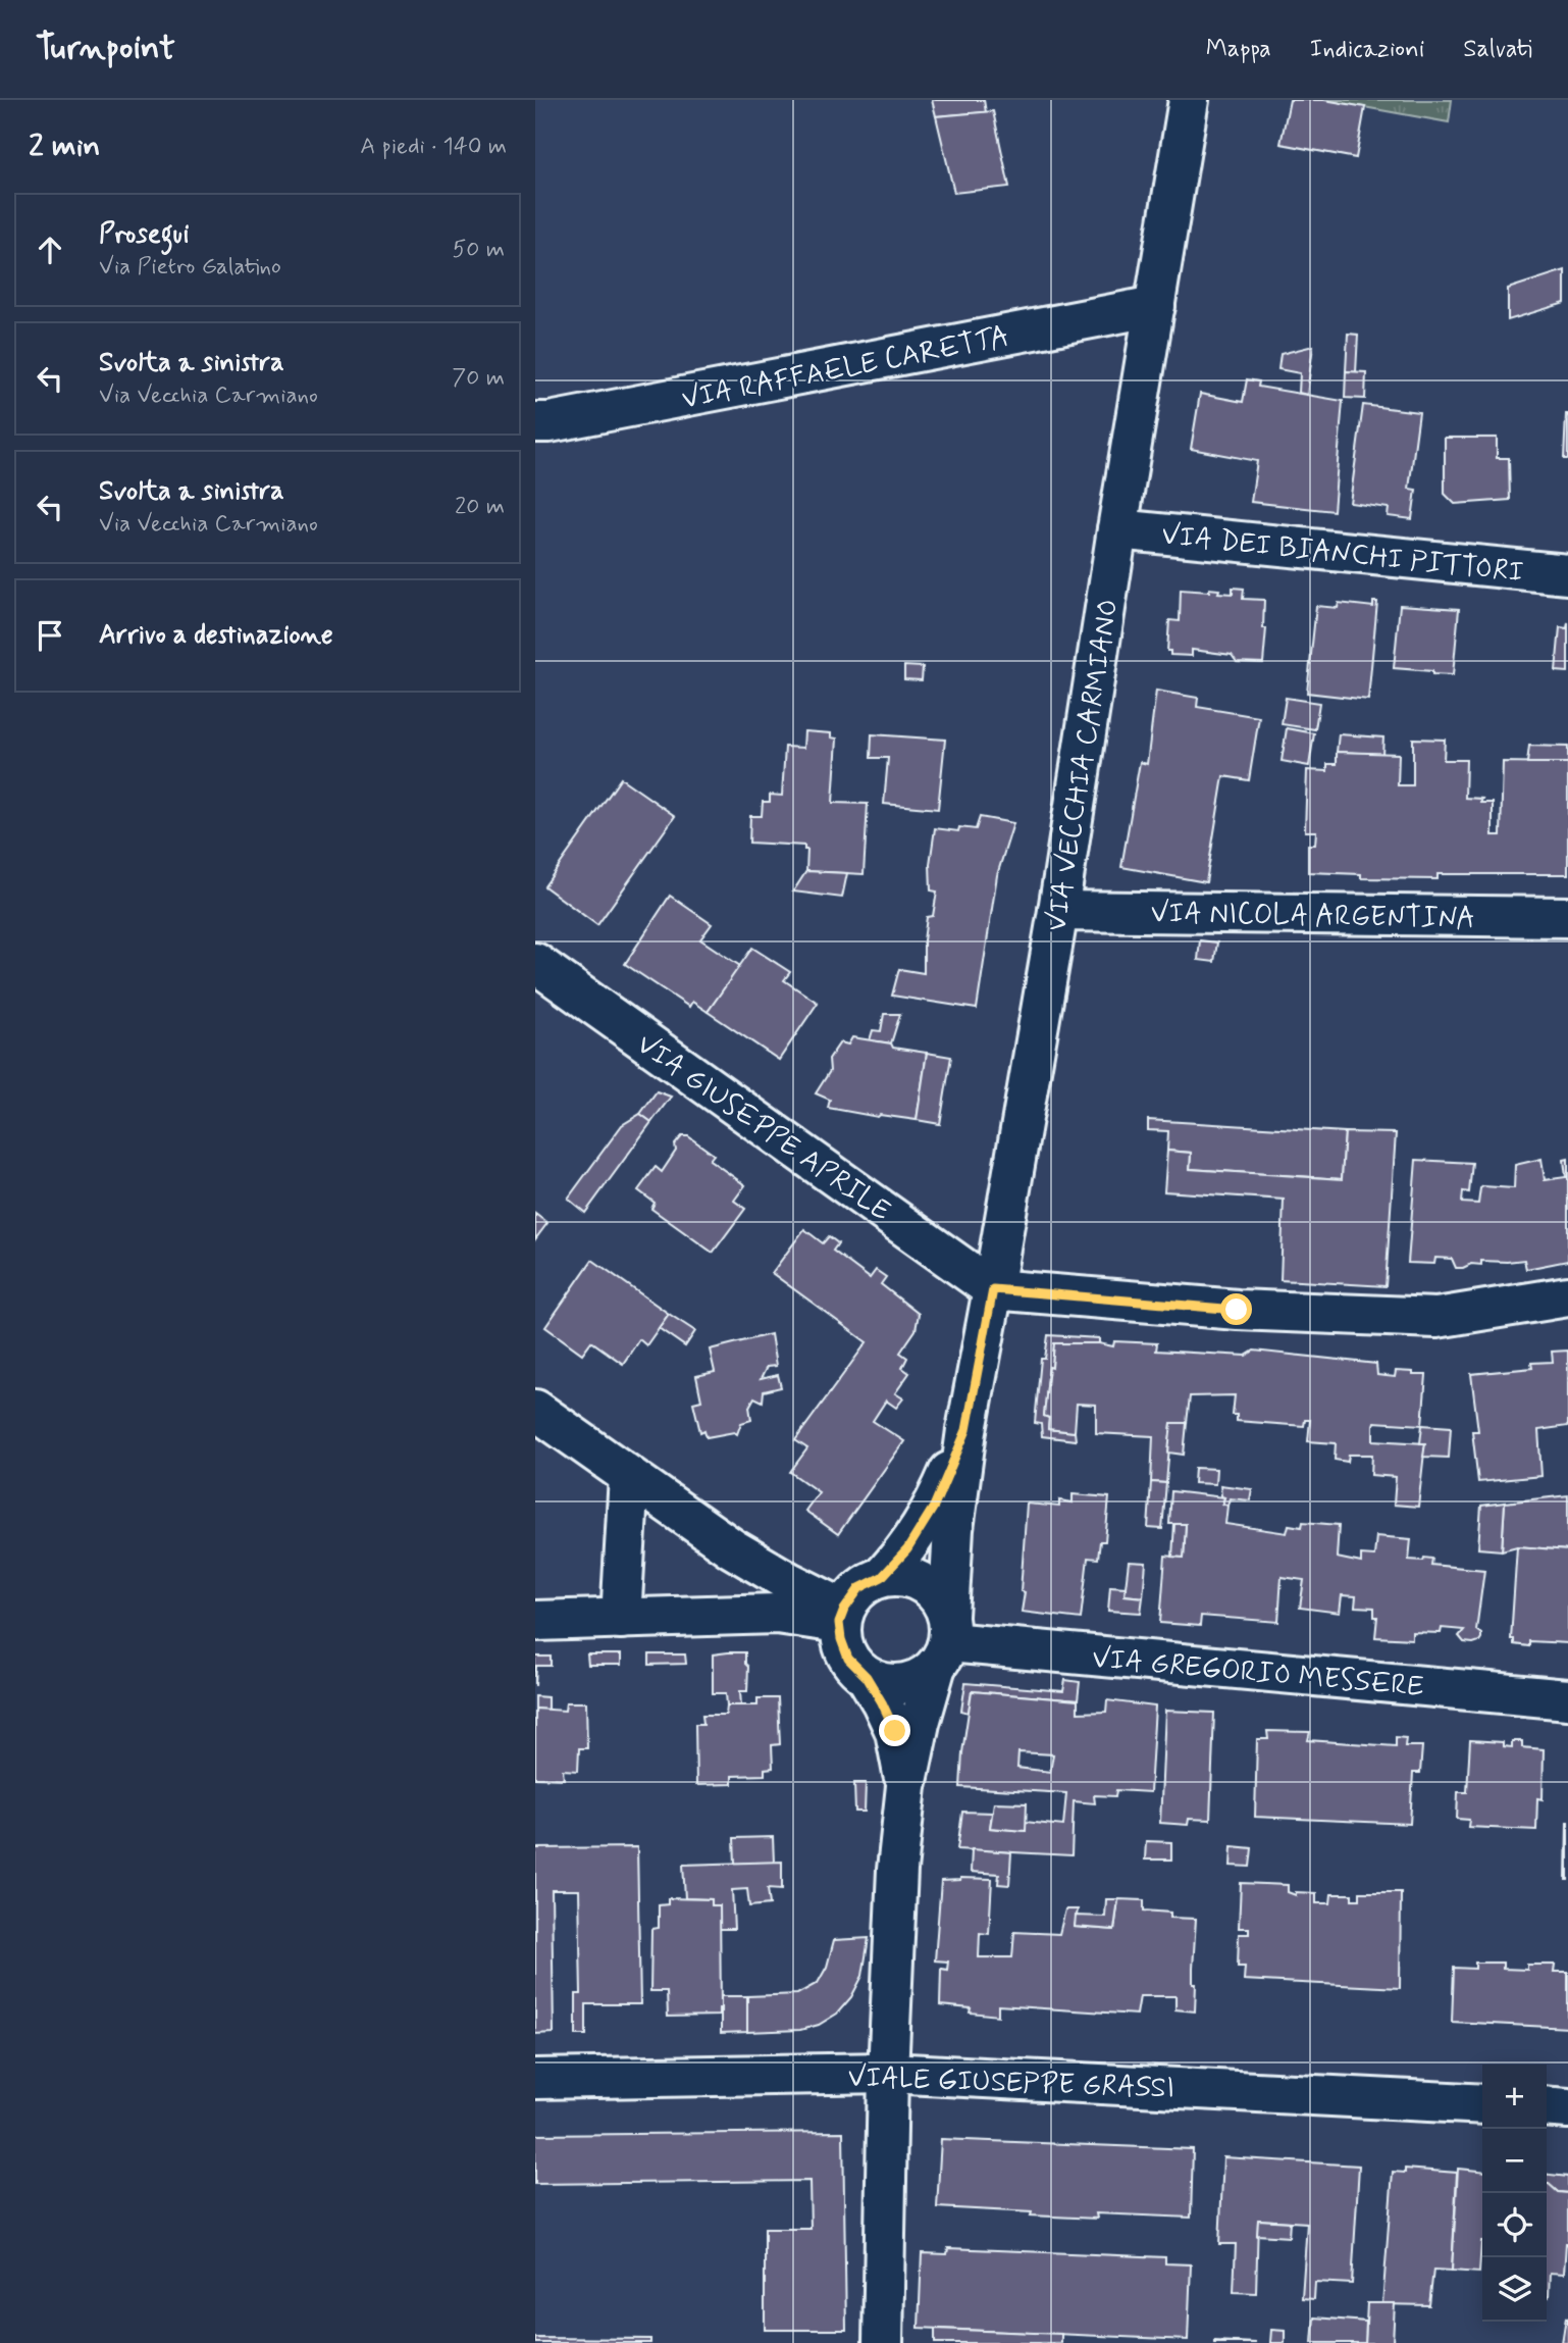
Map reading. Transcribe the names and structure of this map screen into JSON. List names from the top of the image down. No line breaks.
{"streets":{"street":["VIA RAFFAELE CARETTA","VIA DEI BIANCHI PITTORI","VIA VECCHIA CARMIANO","VIA NICOLA ARGENTINA","VIA GIUSEPPE APRILE","VIA GREGORIO MESSERE","VIALE GIUSEPPE GRASSI"]},"crossings":[["VIA RAFFAELE CARETTA","VIA VECCHIA CARMIANO"],["VIA DEI BIANCHI PITTORI","VIA VECCHIA CARMIANO"],["VIA VECCHIA CARMIANO","VIA NICOLA ARGENTINA"],["VIA VECCHIA CARMIANO","VIA GIUSEPPE APRILE"],["VIA VECCHIA CARMIANO","VIA GREGORIO MESSERE"],["VIA VECCHIA CARMIANO","VIALE GIUSEPPE GRASSI"]],"page":{"header":"Turnpoint","nav":["Mappa","Indicazioni","Salvati"],"heading":["2 min","A piedi · 140 m"],"list":[["Prosegui","Via Pietro Galatino","50 m"],["Svolta a sinistra","Via Vecchia Carmiano","70 m"],["Svolta a sinistra","Via Vecchia Carmiano","20 m"],"Arrivo a destinazione"],"map_buttons":["+","−"]}}
